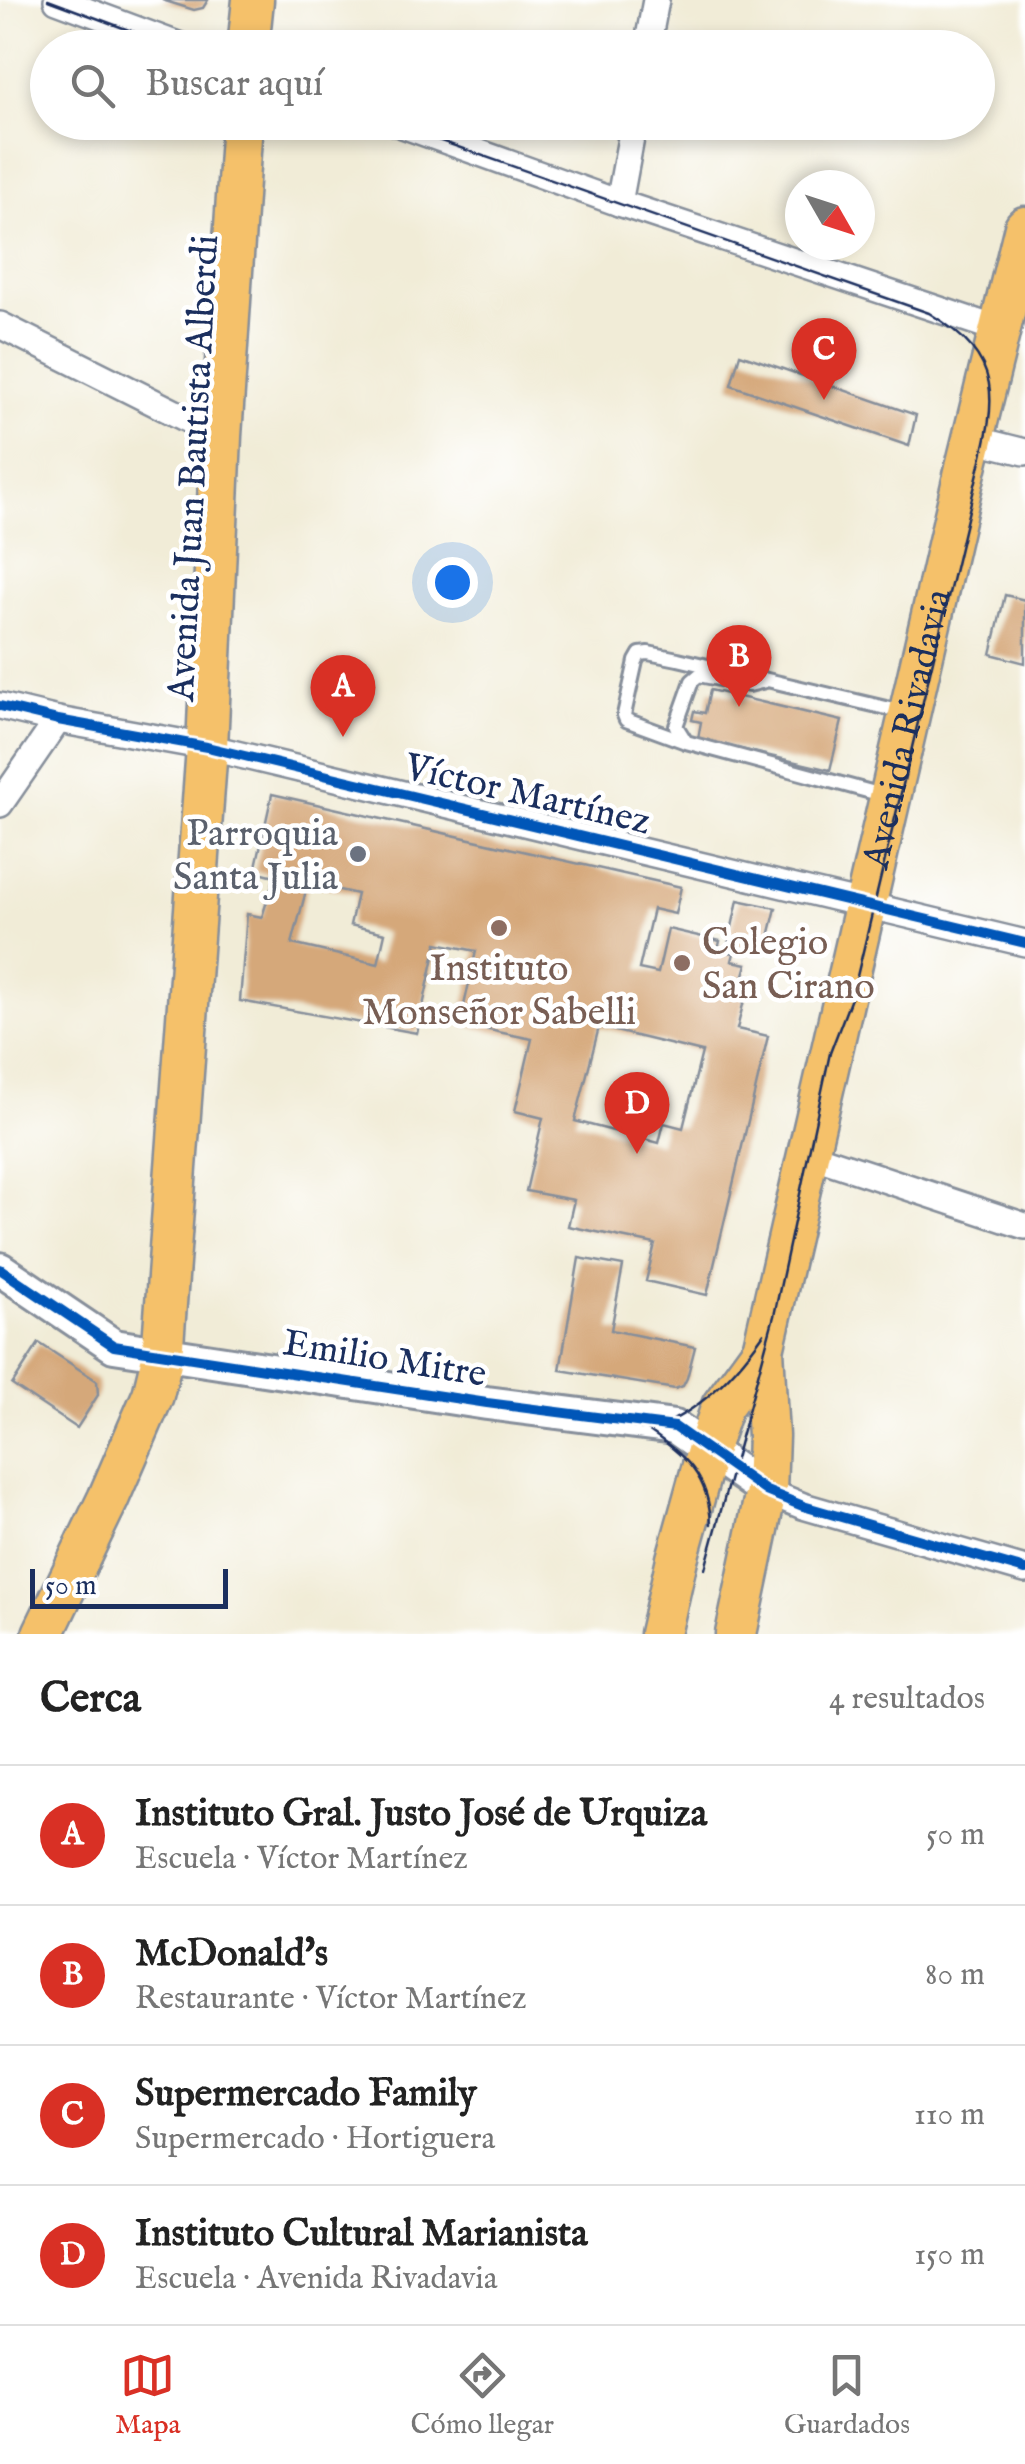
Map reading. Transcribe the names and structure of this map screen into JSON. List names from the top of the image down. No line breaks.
{"streets":{"main road":["Avenida Juan Bautista Alberdi","Avenida Rivadavia"],"street":["Víctor Martínez","Emilio Mitre"]},"crossings":[["Avenida Juan Bautista Alberdi","Víctor Martínez"],["Avenida Juan Bautista Alberdi","Emilio Mitre"],["Avenida Rivadavia","Víctor Martínez"],["Avenida Rivadavia","Emilio Mitre"]],"places":["Parroquia Santa Julia","Instituto Monseñor Sabelli","Colegio San Cirano"],"scale_bar":"50 m","north":"bottom right","page":{"search":"Buscar aquí","pins":["C","B","A","D"],"scale":"50 m","heading":["Cerca","4 resultados"],"list":[{"mark":"A","name":"Instituto Gral. Justo José de Urquiza","note":"Escuela · Víctor Martínez","value":"50 m"},{"mark":"B","name":"McDonald's","note":"Restaurante · Víctor Martínez","value":"80 m"},{"mark":"C","name":"Supermercado Family","note":"Supermercado · Hortiguera","value":"110 m"},{"mark":"D","name":"Instituto Cultural Marianista","note":"Escuela · Avenida Rivadavia","value":"150 m"}],"nav":["Mapa","Cómo llegar","Guardados"]}}
